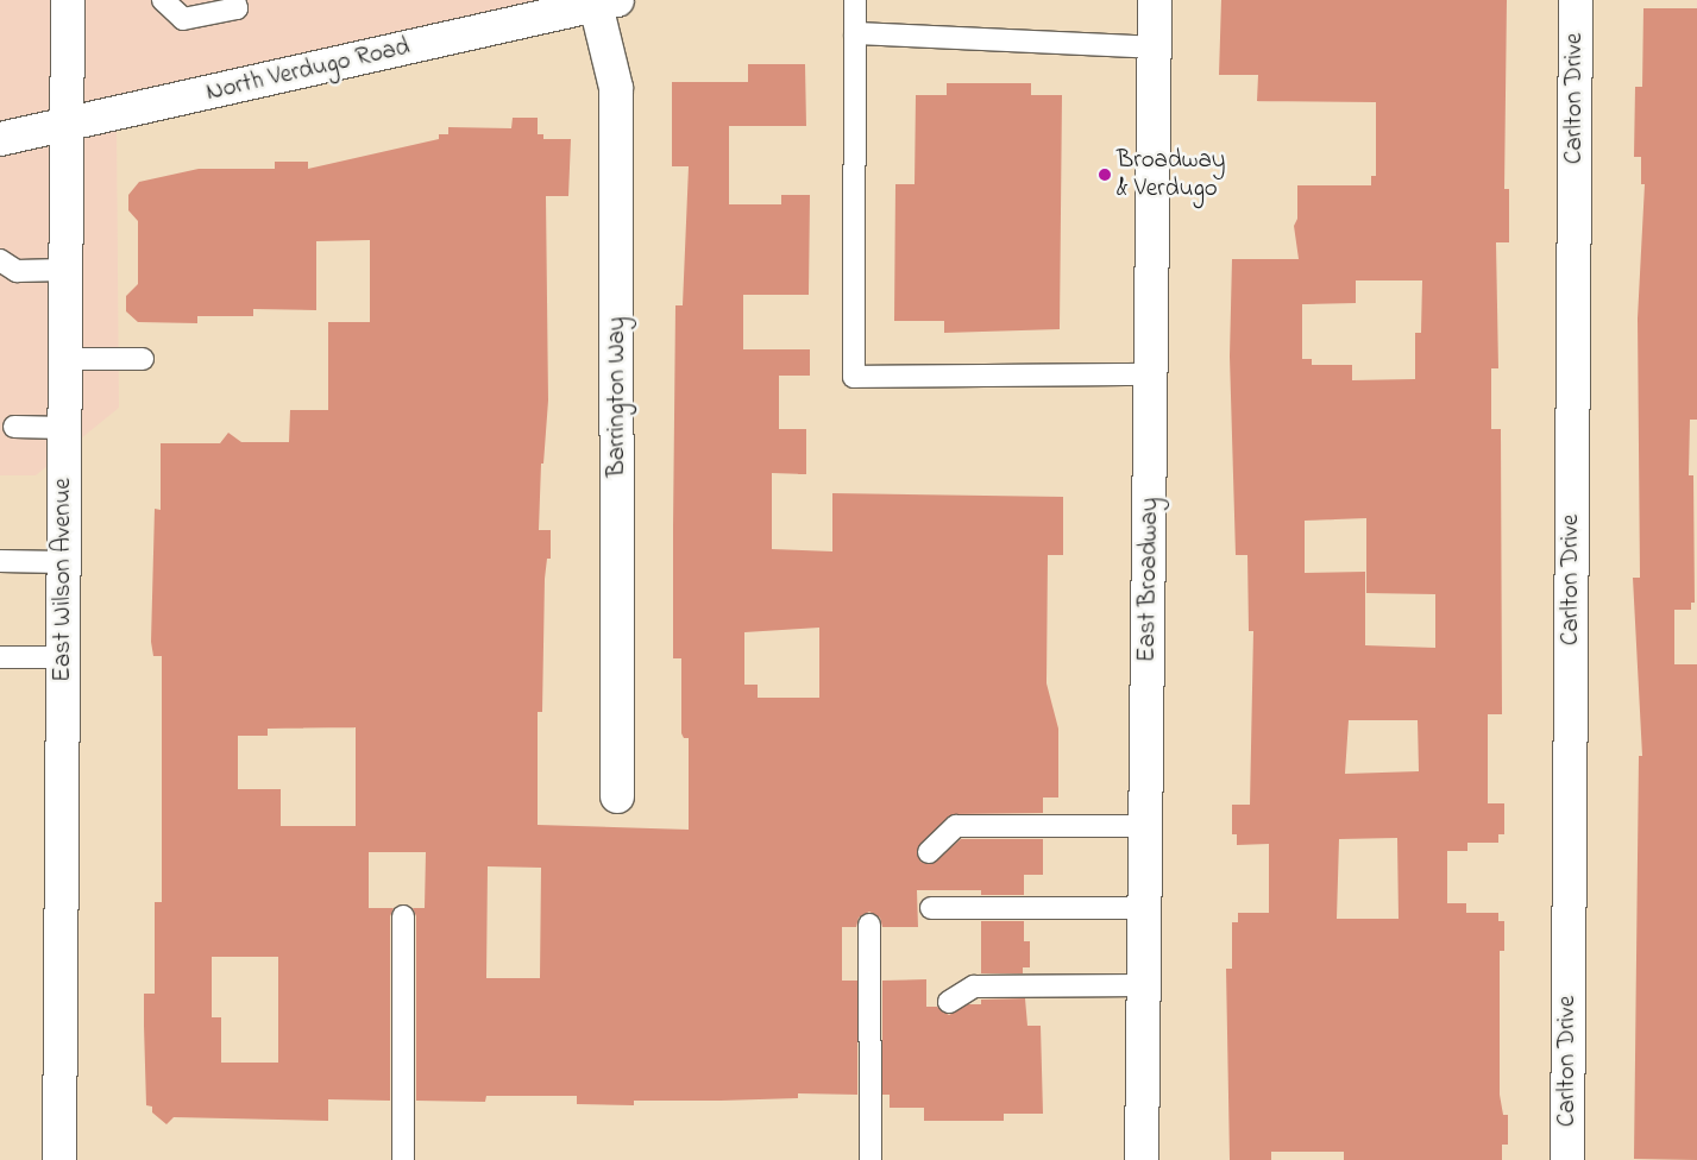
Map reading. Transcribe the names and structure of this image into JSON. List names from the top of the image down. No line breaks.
{"streets":{"street":["North Verdugo Road","Carlton Drive","Barrington Way","East Wilson Avenue","East Broadway"]},"crossings":[["North Verdugo Road","Barrington Way"],["North Verdugo Road","East Wilson Avenue"]],"places":["Broadway & Verdugo"]}
